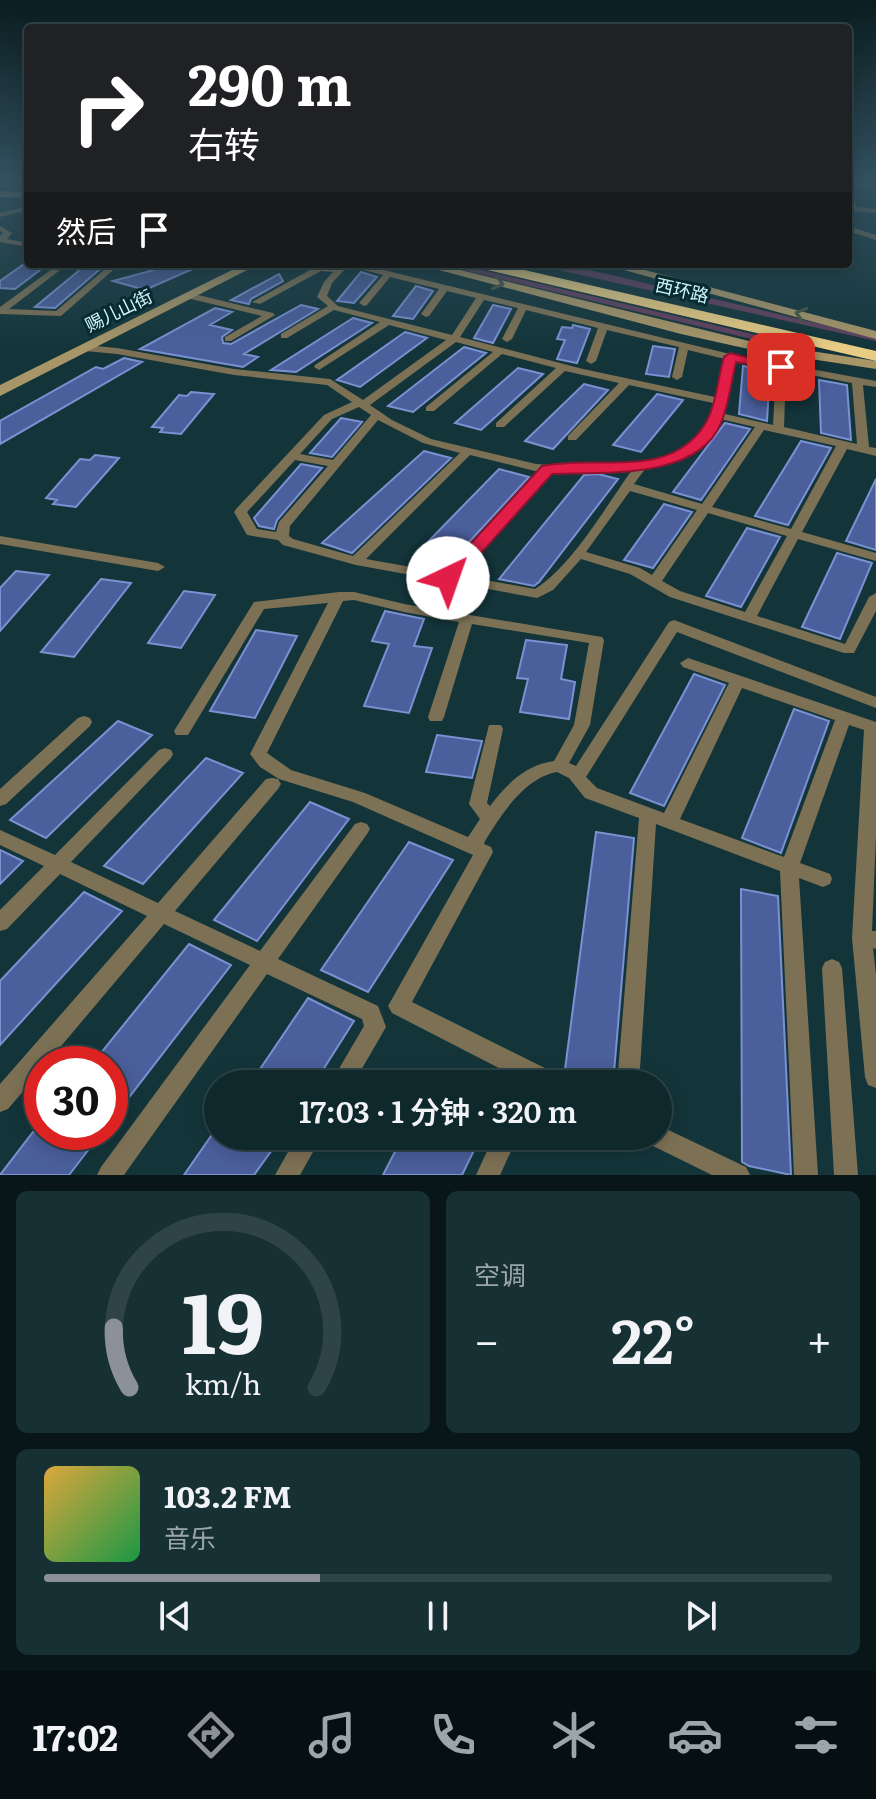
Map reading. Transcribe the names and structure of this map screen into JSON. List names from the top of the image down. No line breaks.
{"streets":{"highway":["西环路"],"main road":["赐儿山街"]},"page":{"turn":["290 m","右转"],"then":"然后","limit":"30","trip":"17:03 · 1 分钟 · 320 m","tile":"空调","heat":["−","22°","+"],"song":["103.2 FM","音乐"],"tabs":"17:02","gauge":["19","km/h"]}}
